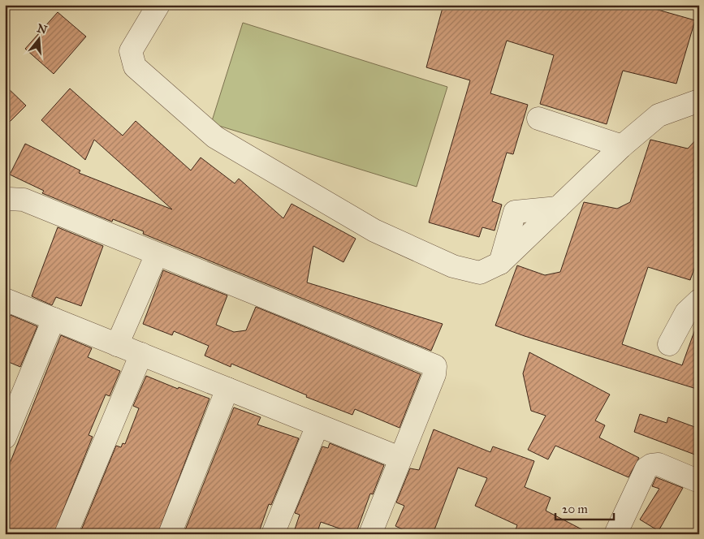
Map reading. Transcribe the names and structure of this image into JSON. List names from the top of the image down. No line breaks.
{"scale_bar":"20 m","north":"top"}
